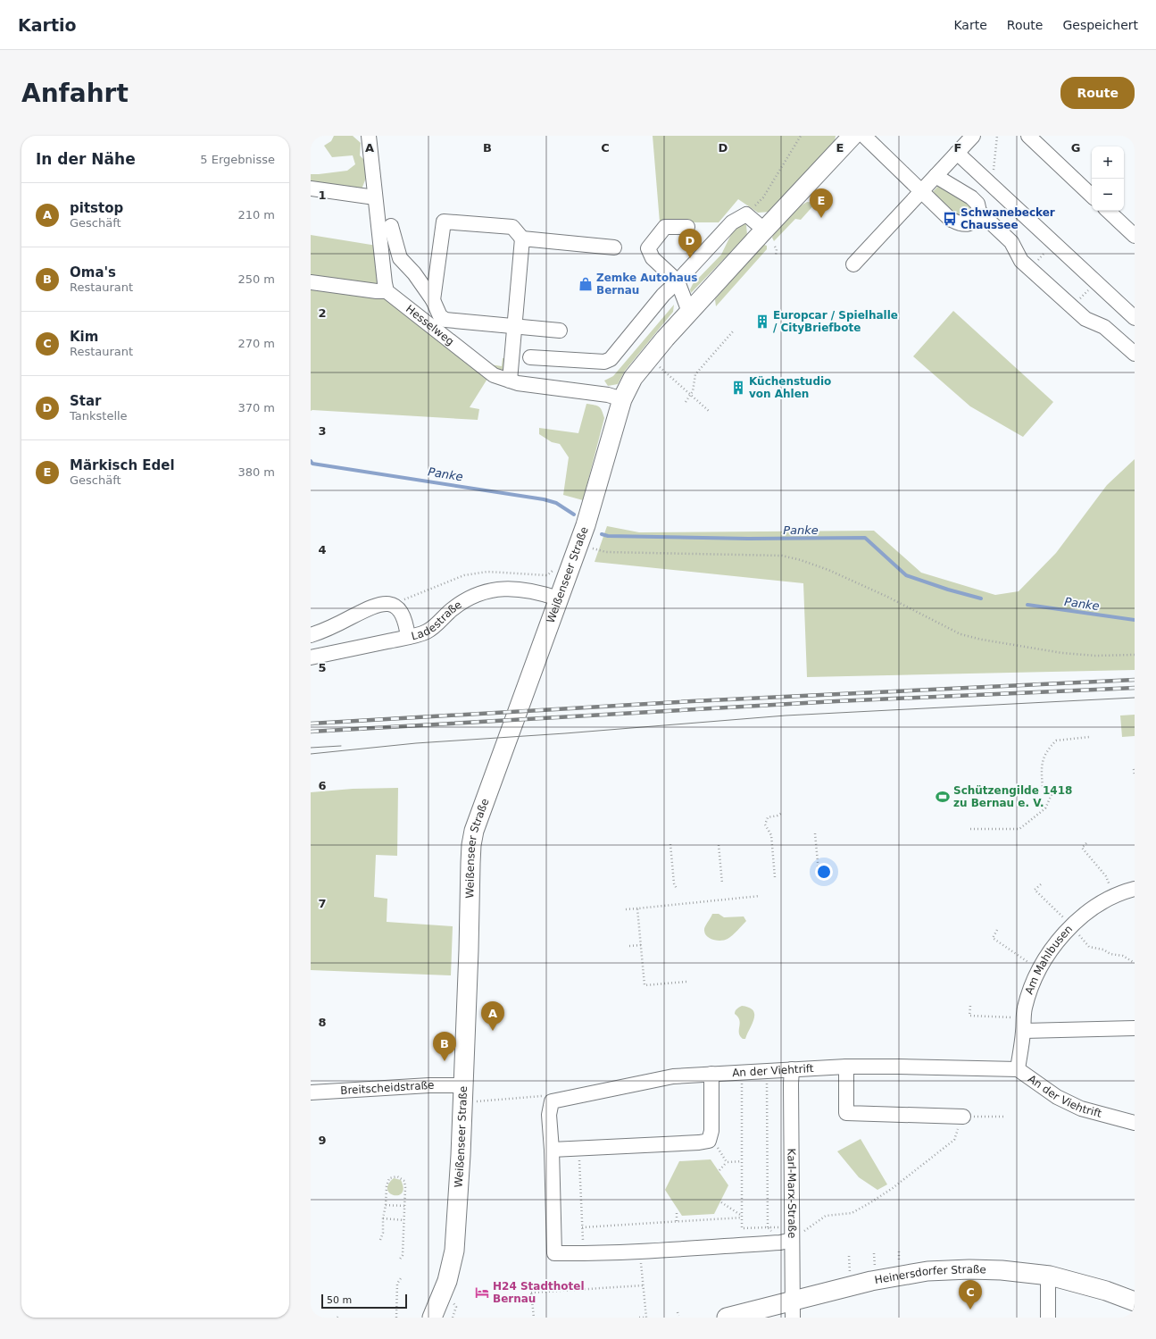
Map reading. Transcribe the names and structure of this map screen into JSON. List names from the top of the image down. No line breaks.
{"streets":{"main road":["Weißenseer Straße","Heinersdorfer Straße"],"street":["Hesselweg","Ladestraße","Am Mahlbusen","An der Viehtrift","Breitscheidstraße","Karl-Marx-Straße"]},"crossings":[["Hesselweg","Weißenseer Straße"],["Weißenseer Straße","Ladestraße"],["Weißenseer Straße","Breitscheidstraße"],["Am Mahlbusen","An der Viehtrift"],["An der Viehtrift","Karl-Marx-Straße"],["Karl-Marx-Straße","Heinersdorfer Straße"]],"water":["Panke"],"places":{"bus stop":["Schwanebecker Chaussee"],"shop":["Zemke Autohaus Bernau"],"building":["Europcar / Spielhalle / CityBriefbote","Küchenstudio von Ahlen"],"sports":["Schützengilde 1418 zu Bernau e. V."],"hotel":["H24 Stadthotel Bernau"]},"scale_bar":"50 m","page":{"header":"Kartio","nav":["Karte","Route","Gespeichert"],"buttons":"Route","title":"Anfahrt","heading":["In der Nähe","5 Ergebnisse"],"map_buttons":["+","−"],"list":[{"mark":"A","name":"pitstop","note":"Geschäft","value":"210 m"},{"mark":"B","name":"Oma's","note":"Restaurant","value":"250 m"},{"mark":"C","name":"Kim","note":"Restaurant","value":"270 m"},{"mark":"D","name":"Star","note":"Tankstelle","value":"370 m"},{"mark":"E","name":"Märkisch Edel","note":"Geschäft","value":"380 m"}],"pins":["E","D","A","B","C"],"scale":"50 m"},"grid":{"columns":["A","B","C","D","E","F","G"],"rows":["1","2","3","4","5","6","7","8","9"]}}
